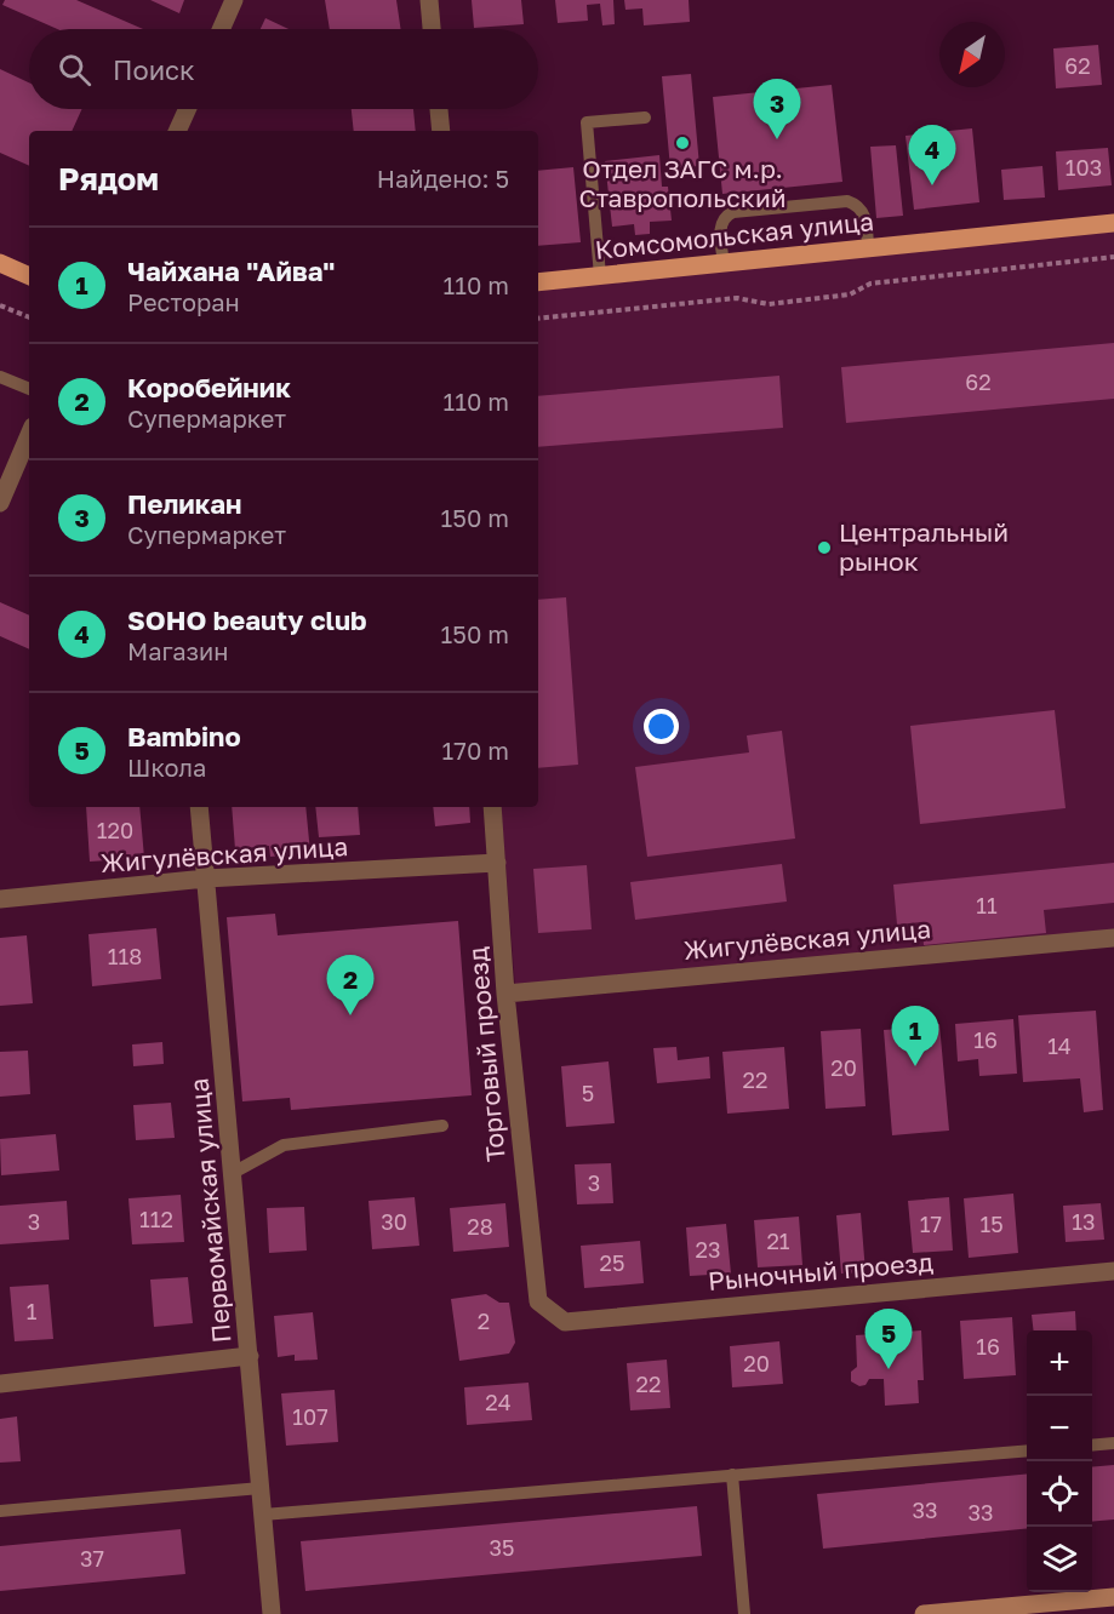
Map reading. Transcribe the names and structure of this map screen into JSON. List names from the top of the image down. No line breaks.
{"streets":{"main road":["Комсомольская улица"],"street":["Жигулёвская улица","Торговый проезд","Первомайская улица","Рыночный проезд"]},"crossings":[["Жигулёвская улица","Торговый проезд"],["Жигулёвская улица","Первомайская улица"],["Торговый проезд","Рыночный проезд"]],"places":["Отдел ЗАГС м.р. Ставропольский","Центральный рынок"],"house_numbers":["62","103","62","120","11","118","16","14","20","22","5","3","112","3","30","13","17","15","28","21","23","25","1","2","16","20","22","24","107","33","33","35","37"],"north":"bottom left","page":{"search":"Поиск","pins":["3","4","2","1","5"],"heading":["Рядом","Найдено: 5"],"list":[{"mark":"1","name":"Чайхана \"Айва\"","note":"Ресторан","value":"110 m"},{"mark":"2","name":"Коробейник","note":"Супермаркет","value":"110 m"},{"mark":"3","name":"Пеликан","note":"Супермаркет","value":"150 m"},{"mark":"4","name":"SOHO beauty club","note":"Магазин","value":"150 m"},{"mark":"5","name":"Bambino","note":"Школа","value":"170 m"}],"map_buttons":["+","−"]}}
